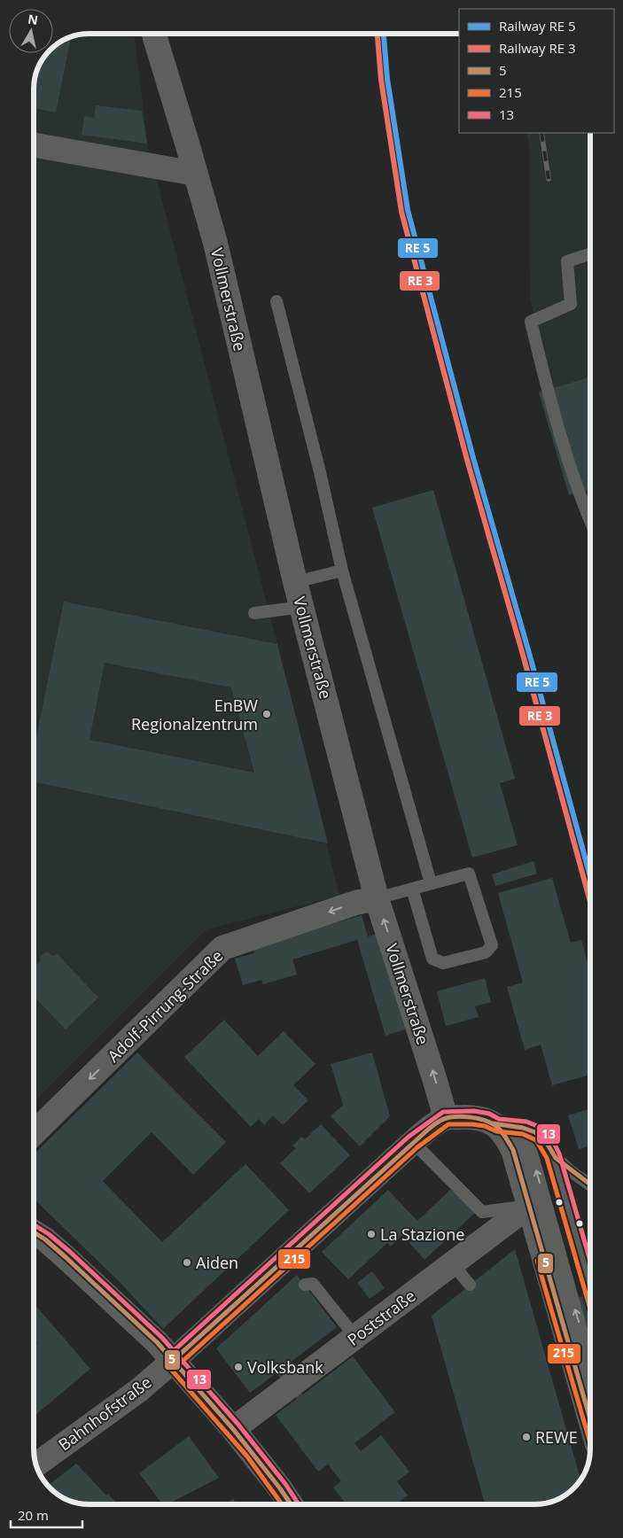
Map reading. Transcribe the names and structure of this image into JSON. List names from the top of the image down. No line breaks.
{"streets":{"street":["Vollmerstraße","Adolf-Pirrung-Straße","Poststraße","Bahnhofstraße"]},"crossings":[["Vollmerstraße","Adolf-Pirrung-Straße"],["Vollmerstraße","Bahnhofstraße"]],"one_way":["Adolf-Pirrung-Straße"],"places":["EnBW Regionalzentrum","La Stazione","Aiden","Volksbank","REWE"],"lines":["transit line 13","transit line 5","transit line 215"],"legend":["Railway RE 5","Railway RE 3","5","215","13"],"scale_bar":"20 m","north":"top"}
